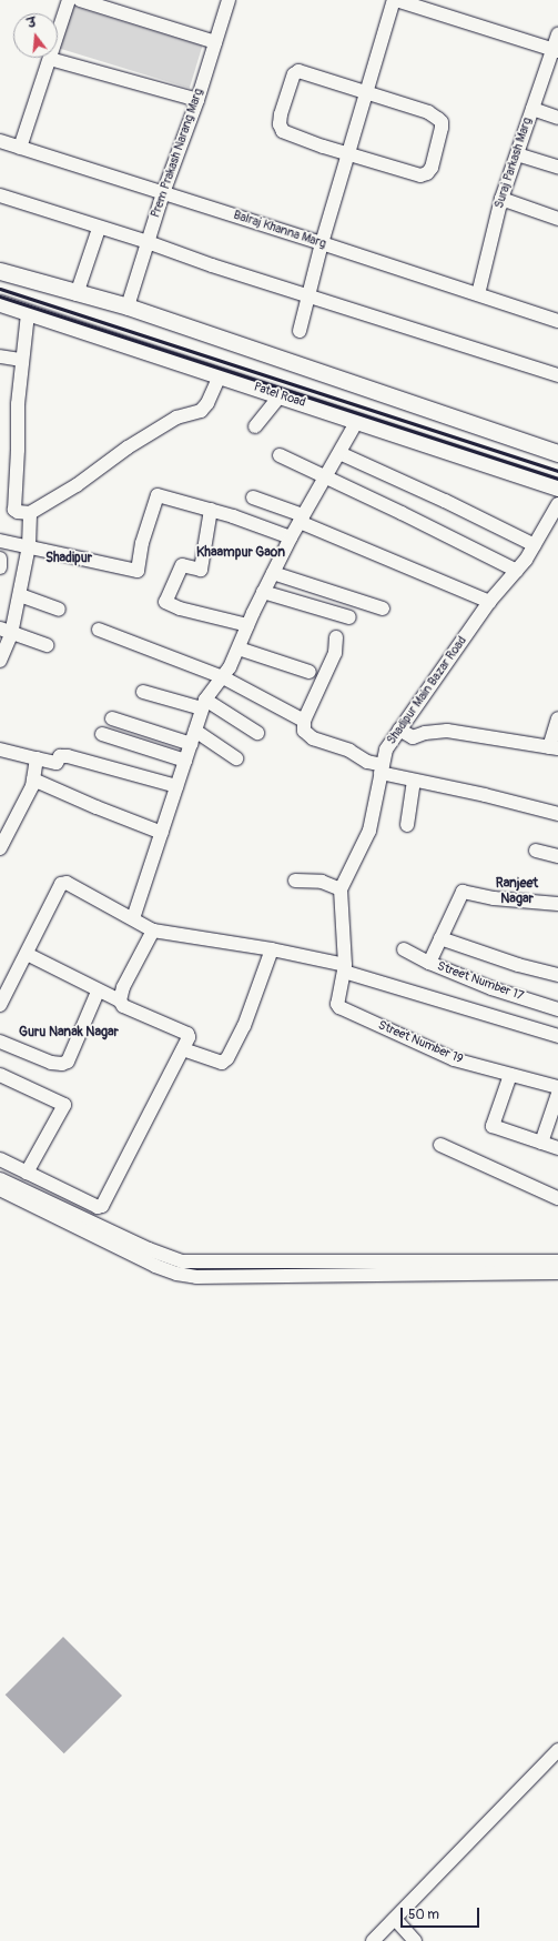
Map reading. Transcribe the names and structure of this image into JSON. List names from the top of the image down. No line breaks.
{"streets":{"main road":["Patel Road"],"street":["Prem Prakash Narang Marg","Suraj Parkash Marg","Balraj Khanna Marg","Shadipur Main Bazar Road","Street Number 17","Street Number 19"]},"crossings":[["Prem Prakash Narang Marg","Balraj Khanna Marg"],["Suraj Parkash Marg","Balraj Khanna Marg"],["Shadipur Main Bazar Road","Street Number 19"]],"districts":["Khaampur Gaon","Shadipur","Ranjeet Nagar","Guru Nanak Nagar"],"scale_bar":"50 m","north":"top"}
